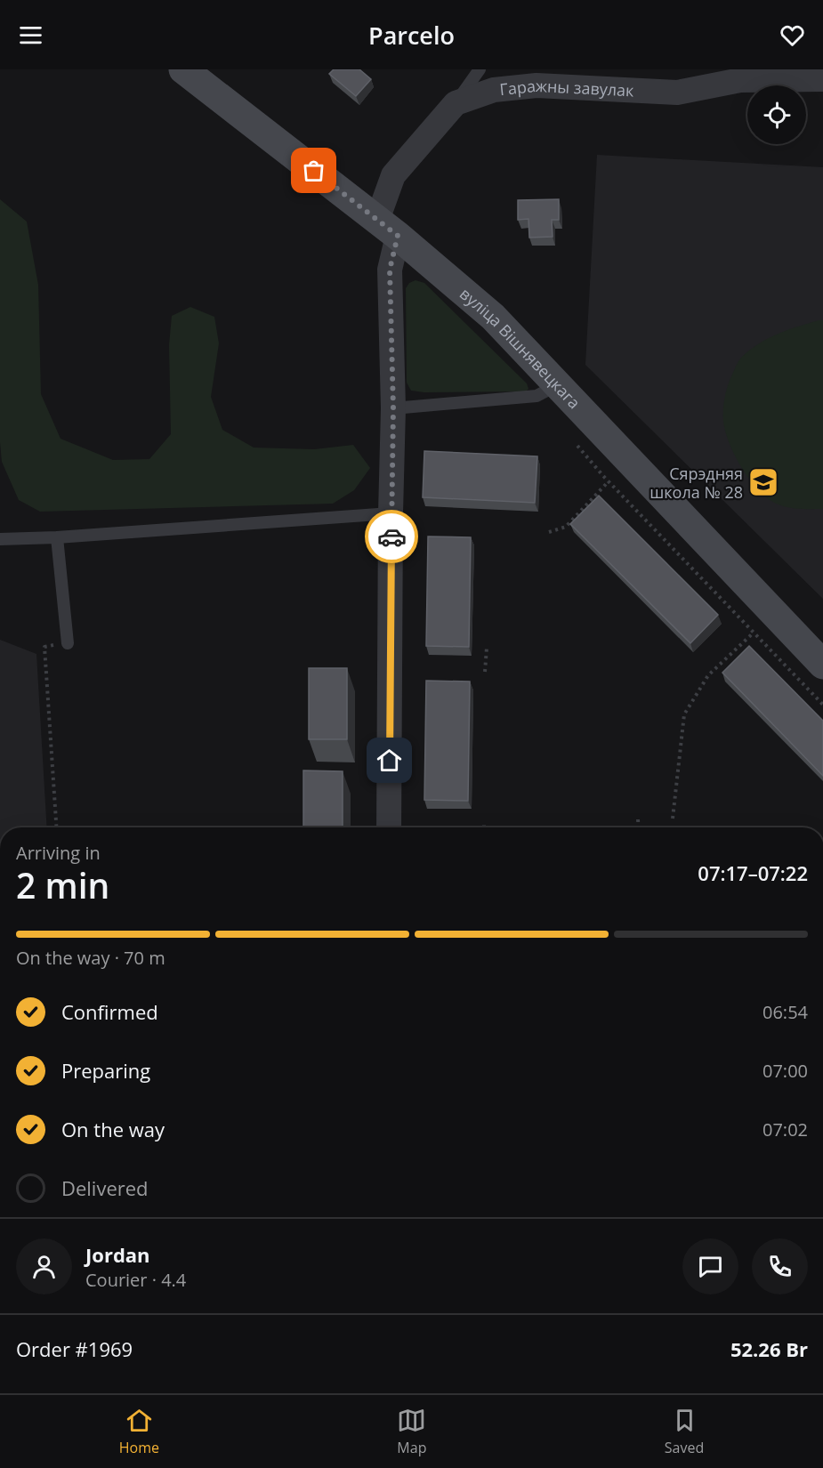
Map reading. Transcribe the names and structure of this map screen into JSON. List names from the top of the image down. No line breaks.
{"streets":{"main road":["вуліца Вішнявецкага"],"street":["Гаражны завулак"]},"crossings":[["Гаражны завулак","вуліца Вішнявецкага"]],"places":{"school or university":["Сярэдняя школа № 28"]},"page":{"header":"Parcelo","heading":["2 min","Arriving in","07:17–07:22"],"panel":["Jordan","Courier · 4.4","Order #1969","52.26 Br"],"bar":"On the way · 70 m","list":[["Confirmed","06:54"],["Preparing","07:00"],["On the way","07:02"],"Delivered"],"tabs":["Home","Map","Saved"]}}
